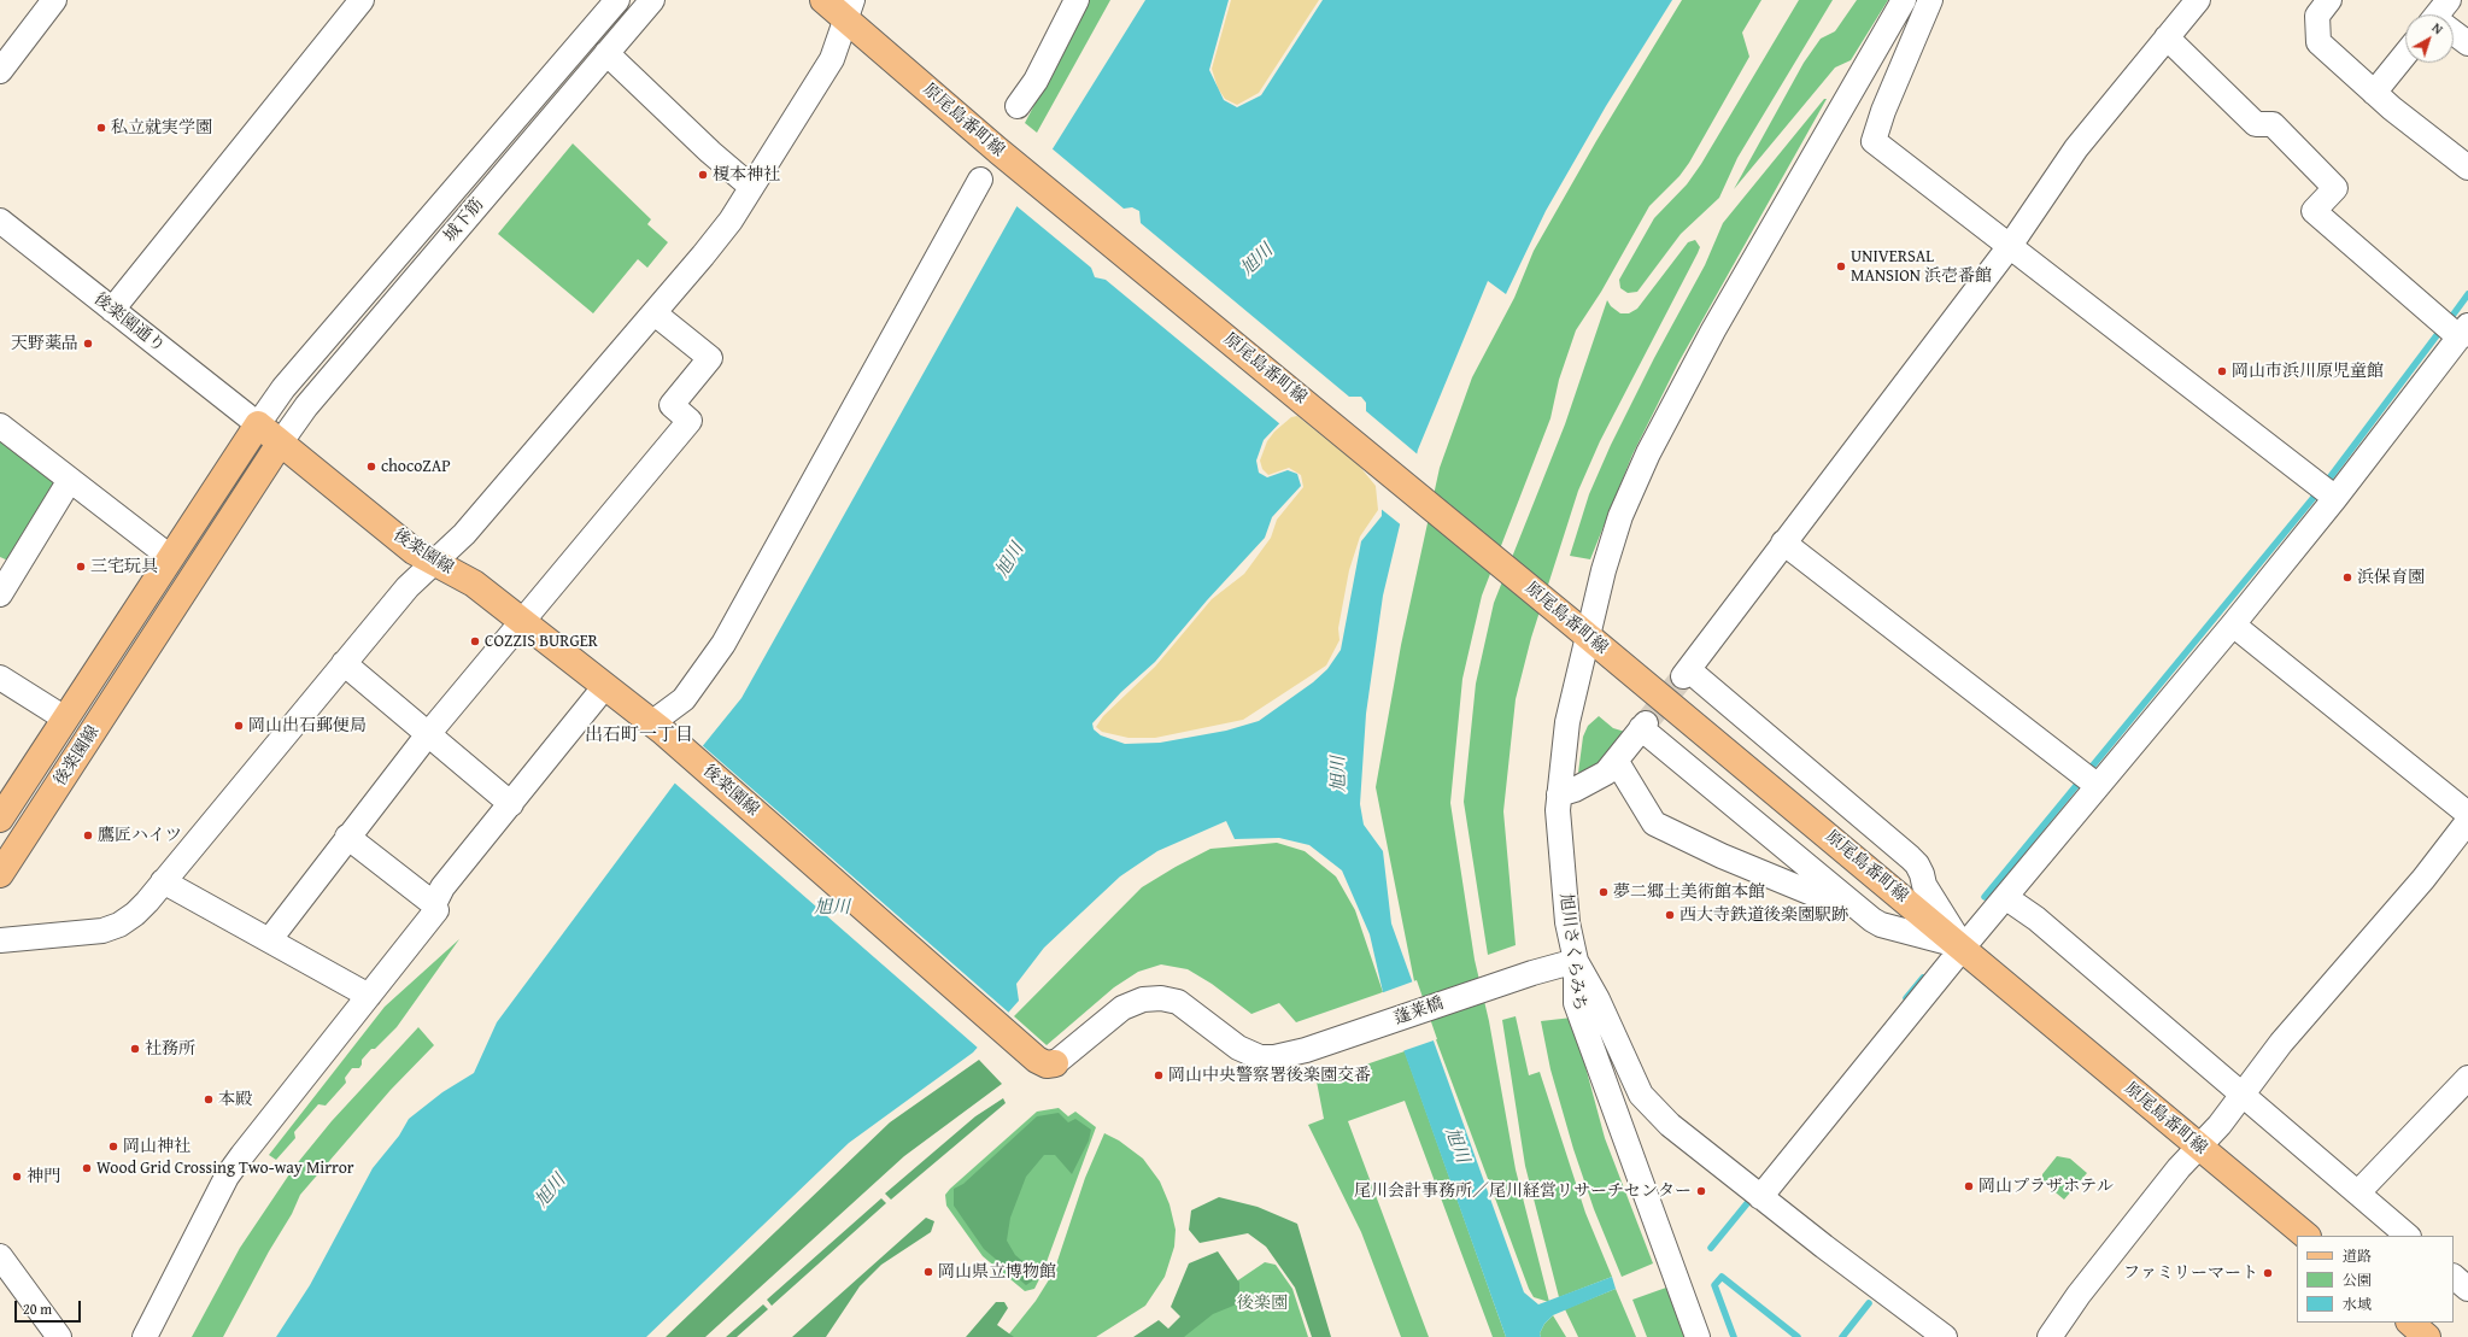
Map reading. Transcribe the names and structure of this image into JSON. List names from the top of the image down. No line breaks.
{"streets":{"main road":["原尾島番町線","後楽園線"],"street":["城下筋","後楽園通り","旭川さくらみち","蓬莱橋"]},"crossings":[["原尾島番町線","旭川さくらみち"],["城下筋","後楽園通り"],["城下筋","後楽園線"],["後楽園通り","後楽園線"],["後楽園線","蓬莱橋"],["旭川さくらみち","蓬莱橋"]],"districts":["出石町一丁目"],"water":["旭川"],"parks":["後楽園"],"places":["私立就実学園","榎本神社","UNIVERSAL MANSION 浜壱番館","天野薬品","岡山市浜川原児童館","chocoZAP","三宅玩具","浜保育園","COZZIS BURGER","岡山出石郵便局","鷹匠ハイツ","夢二郷土美術館本館","西大寺鉄道後楽園駅跡","社務所","岡山中央警察署後楽園交番","本殿","岡山神社","Wood Grid Crossing Two-way Mirror","神門","岡山プラザホテル","尾川会計事務所／尾川経営リサーチセンター","岡山県立博物館","ファミリーマート"],"legend":["道路","公園","水域"],"scale_bar":"20 m","north":"top right"}
